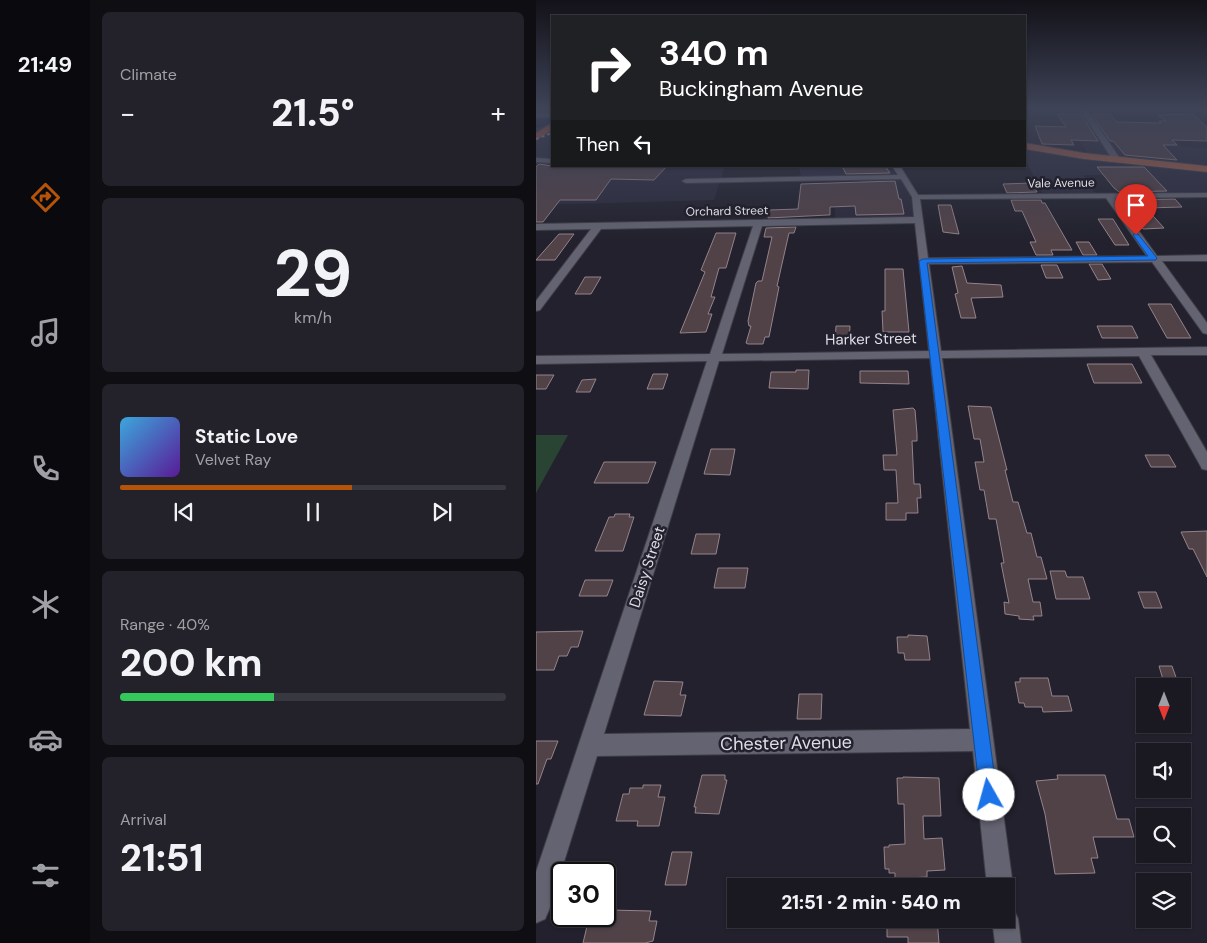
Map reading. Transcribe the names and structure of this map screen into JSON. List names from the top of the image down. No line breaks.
{"streets":{"street":["Vale Avenue","Orchard Street","Harker Street","Daisy Street","Chester Avenue"]},"crossings":[["Orchard Street","Daisy Street"],["Harker Street","Daisy Street"],["Daisy Street","Chester Avenue"]],"north":"bottom","page":{"tabs":"21:49","tile":["Climate",["29","km/h"],["Range · 40%","200 km"],["Arrival","21:51"]],"turn":["340 m","Buckingham Avenue"],"heat":["−","21.5°","+"],"then":"Then","song":["Static Love","Velvet Ray"],"limit":"30","trip":"21:51 · 2 min · 540 m"}}
